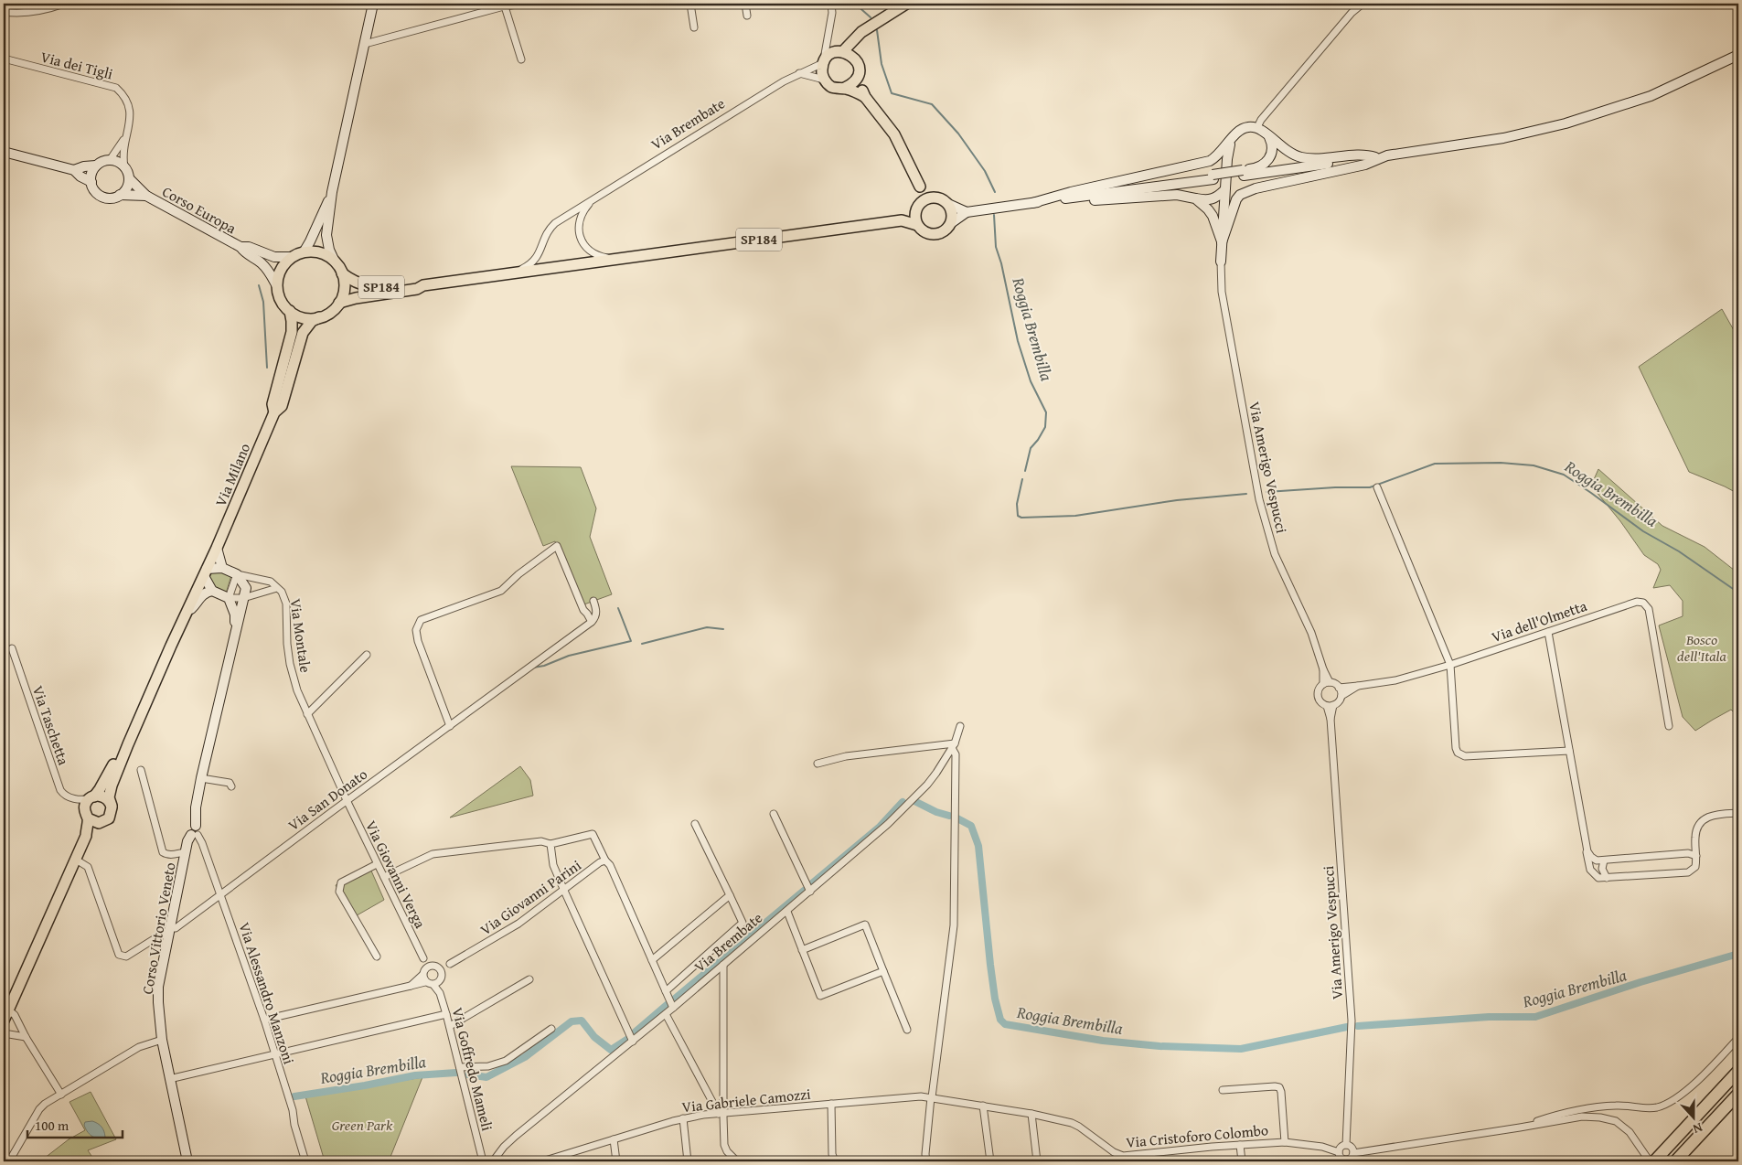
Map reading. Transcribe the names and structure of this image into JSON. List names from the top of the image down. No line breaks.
{"streets":{"main road":["Corso Europa","SP184","Via Milano","Corso Vittorio Veneto"],"street":["Via dei Tigli","Via Brembate","Via Amerigo Vespucci","Via dell'Olmetta","Via Montale","Via Taschetta","Via San Donato","Via Giovanni Verga","Via Giovanni Parini","Via Alessandro Manzoni","Via Goffredo Mameli","Via Gabriele Camozzi","Via Cristoforo Colombo"]},"crossings":[["Via dei Tigli","Corso Europa"],["Via Brembate","SP184"],["SP184","Via Milano"],["Via Amerigo Vespucci","Via dell'Olmetta"],["Via Amerigo Vespucci","Via Cristoforo Colombo"],["Via Montale","Via San Donato"],["Via Montale","Via Giovanni Verga"],["Via San Donato","Via Giovanni Verga"],["Via San Donato","Corso Vittorio Veneto"],["Via San Donato","Via Alessandro Manzoni"],["Via Giovanni Verga","Via Giovanni Parini"],["Via Giovanni Verga","Via Goffredo Mameli"],["Via Giovanni Parini","Via Goffredo Mameli"],["Corso Vittorio Veneto","Via Alessandro Manzoni"],["Via Gabriele Camozzi","Via Cristoforo Colombo"]],"water":["Roggia Brembilla"],"parks":["Bosco dell'Itala","Green Park"],"scale_bar":"100 m","north":"bottom"}
